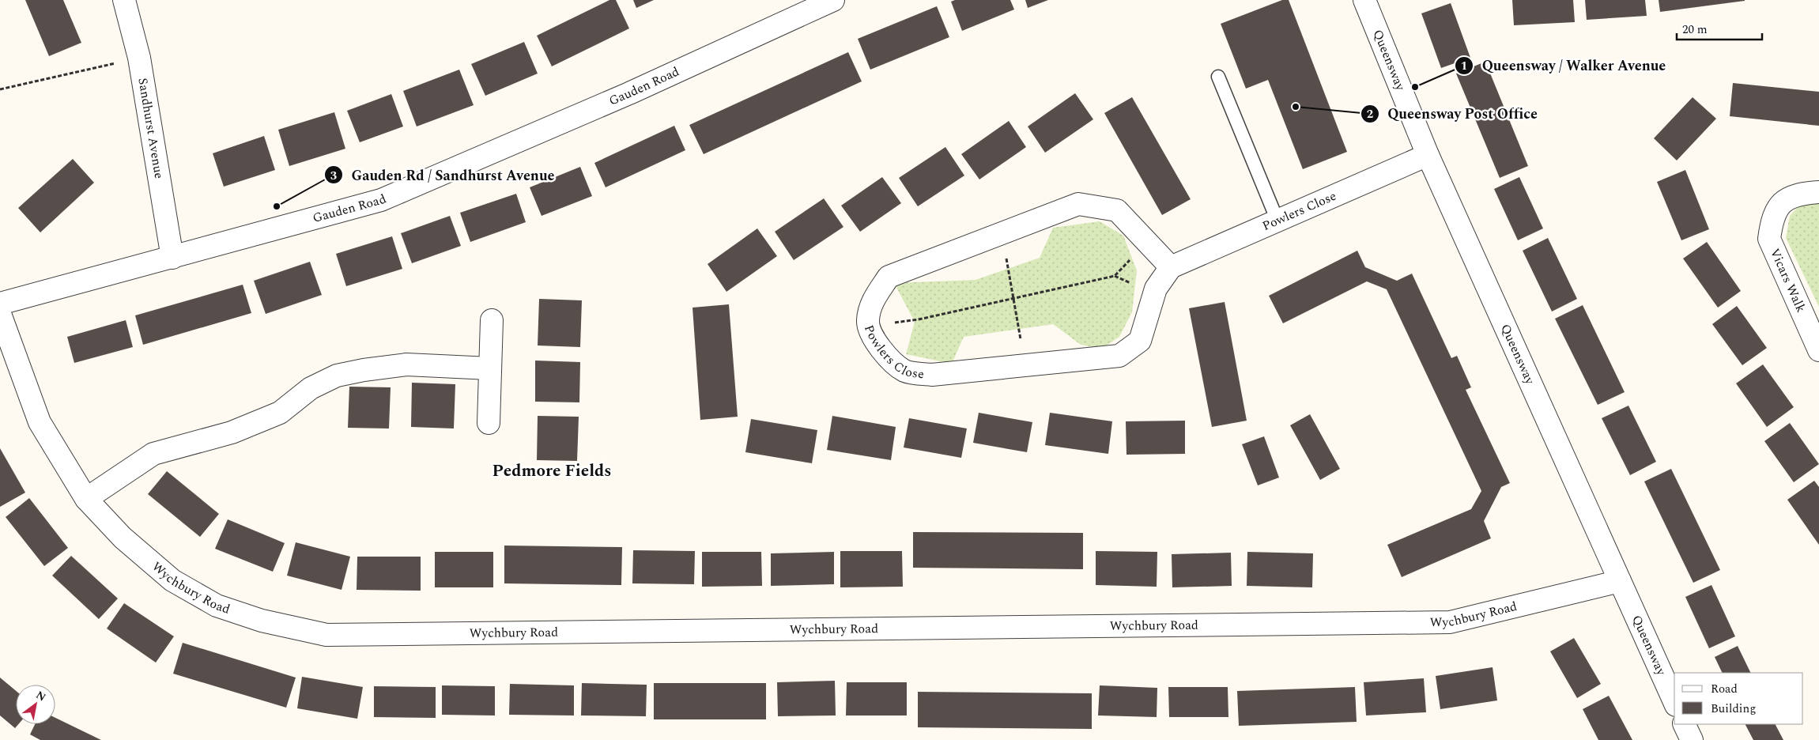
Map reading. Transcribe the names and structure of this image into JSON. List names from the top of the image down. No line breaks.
{"streets":{"street":["Queensway","Gauden Road","Sandhurst Avenue","Powlers Close","Vicars Walk","Wychbury Road"]},"crossings":[["Queensway","Powlers Close"],["Queensway","Wychbury Road"],["Gauden Road","Sandhurst Avenue"]],"districts":["Pedmore Fields"],"places":["Queensway / Walker Avenue","Queensway Post Office","Gauden Rd / Sandhurst Avenue"],"legend":["Road","Building"],"scale_bar":"20 m","north":"top right"}
